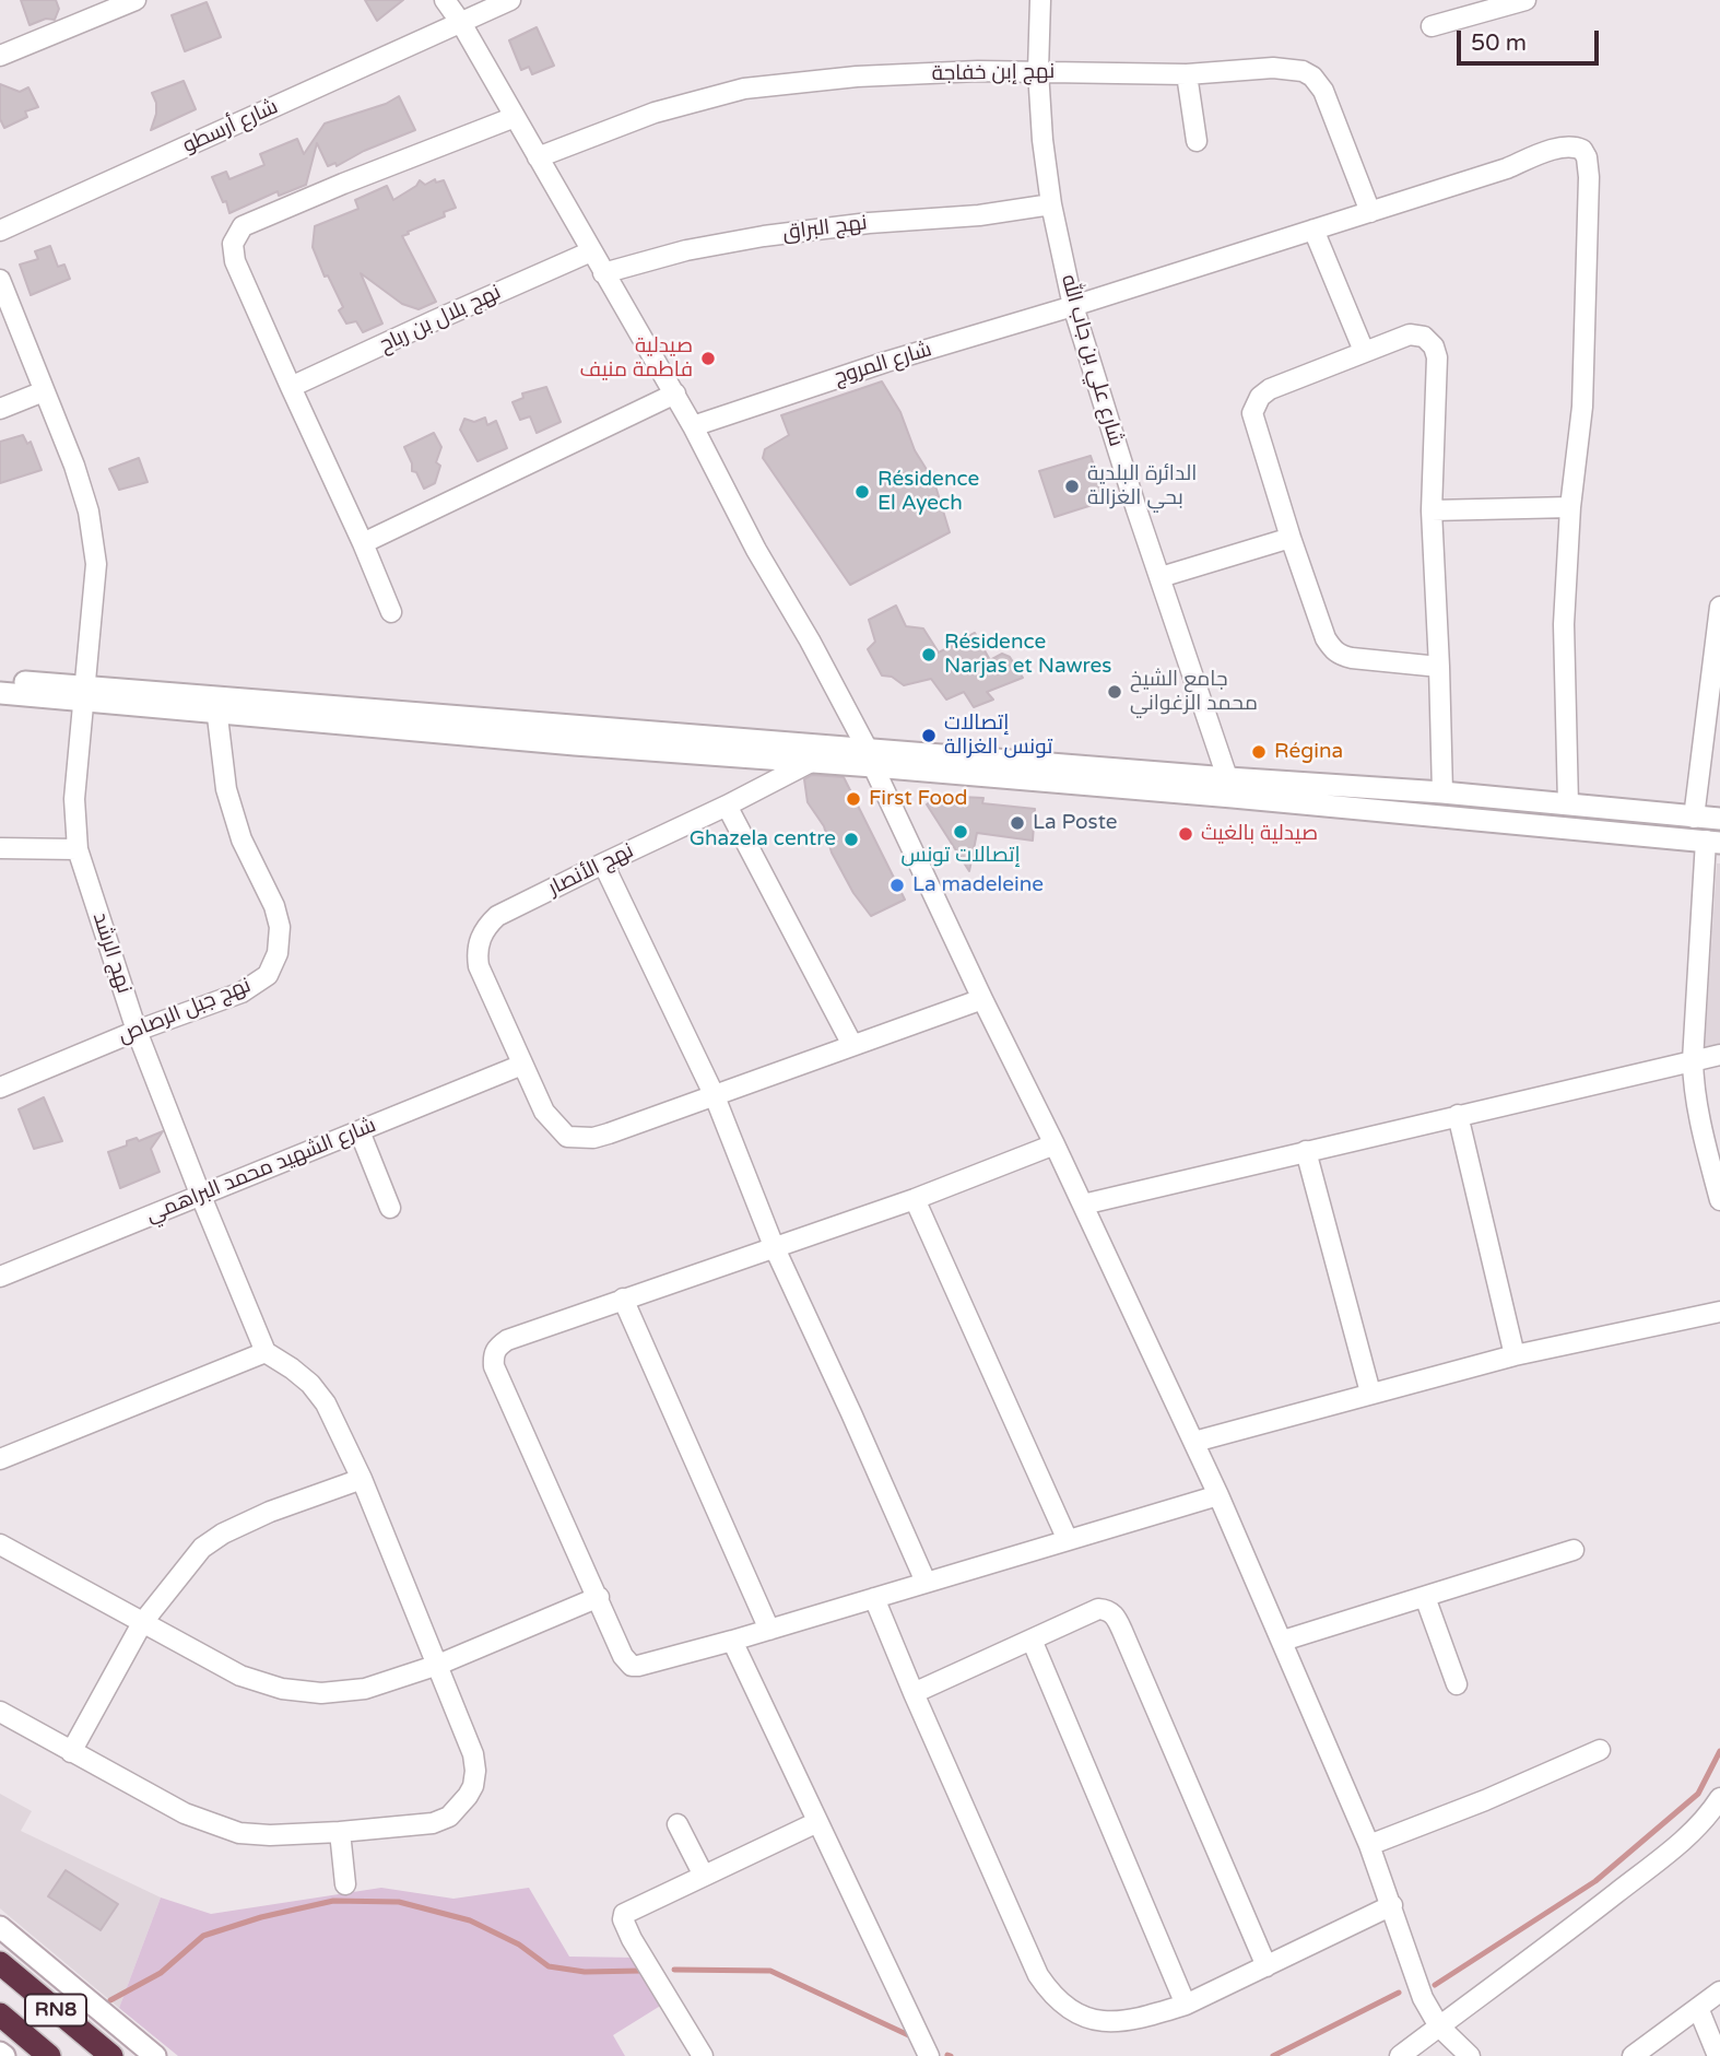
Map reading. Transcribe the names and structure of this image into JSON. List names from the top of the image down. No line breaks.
{"streets":{"highway":["RN8"],"street":["نهج إبن خفاجة","شارع أرسطو","نهج البراق","نهج بلال بن رباح","شارع علي بن جاب الله","شارع المروج","نهج الأنصار","نهج الرشد","نهج جبل الرصاص","شارع الشهيد محمد البراهمي"]},"crossings":[["نهج إبن خفاجة","شارع علي بن جاب الله"],["نهج إبن خفاجة","شارع المروج"],["نهج البراق","شارع علي بن جاب الله"],["شارع علي بن جاب الله","شارع المروج"],["نهج الأنصار","شارع الشهيد محمد البراهمي"],["نهج الرشد","نهج جبل الرصاص"],["نهج الرشد","شارع الشهيد محمد البراهمي"]],"places":["صيدلية فاطمة منيف","الدائرة البلدية بحي الغزالة","Résidence El Ayech","Résidence Narjas et Nawres","جامع الشيخ محمد الزغواني","إتصالات تونس الغزالة","Régina","First Food","La Poste","إتصالات تونس","صيدلية بالغيث","Ghazela centre","La madeleine"],"scale_bar":"50 m"}
